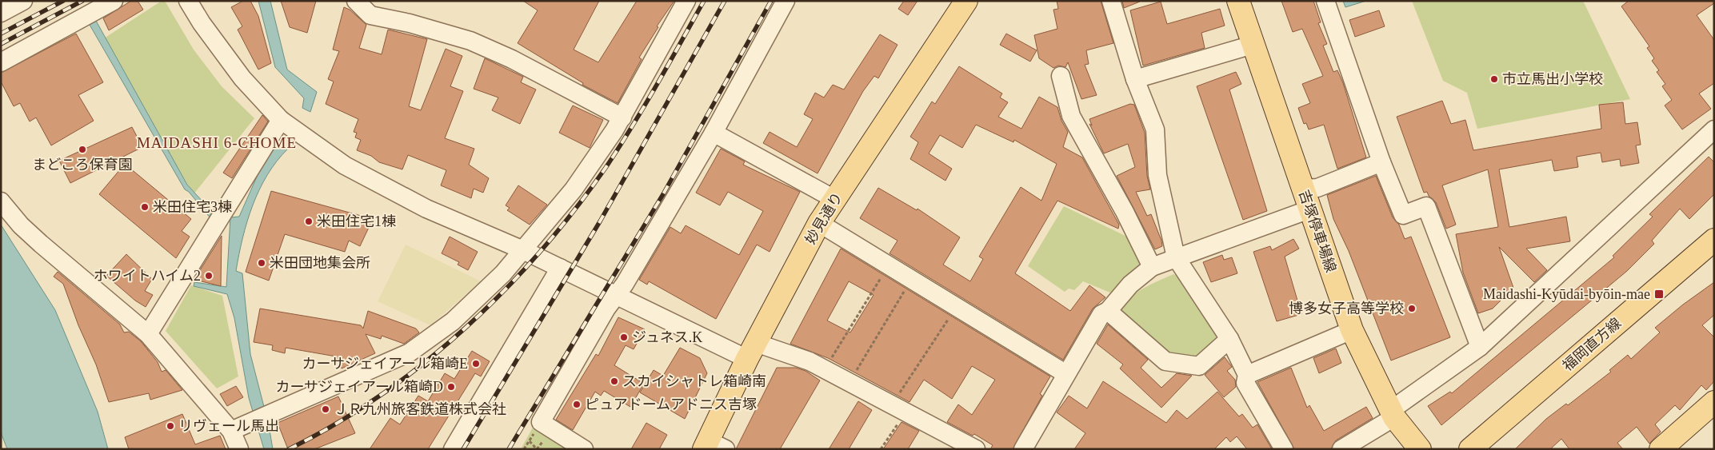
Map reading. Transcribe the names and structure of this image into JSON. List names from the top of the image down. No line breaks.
{"streets":{"main road":["妙見通り","吉塚停車場線","福岡直方線"]},"districts":["MAIDASHI 6-CHOME"],"places":{"other":["市立馬出小学校","まどころ保育園","米田住宅3棟","米田住宅1棟","米田団地集会所","ホワイトハイム2","博多女子高等学校","ジュネス.K","カーサジェイアール箱崎E","スカイシャトレ箱崎南","カーサジェイアール箱崎D","ピュアドームアドニス吉塚","ＪＲ九州旅客鉄道株式会社","リヴェール馬出"],"transit":["Maidashi-Kyūdai-byōin-mae"]}}
